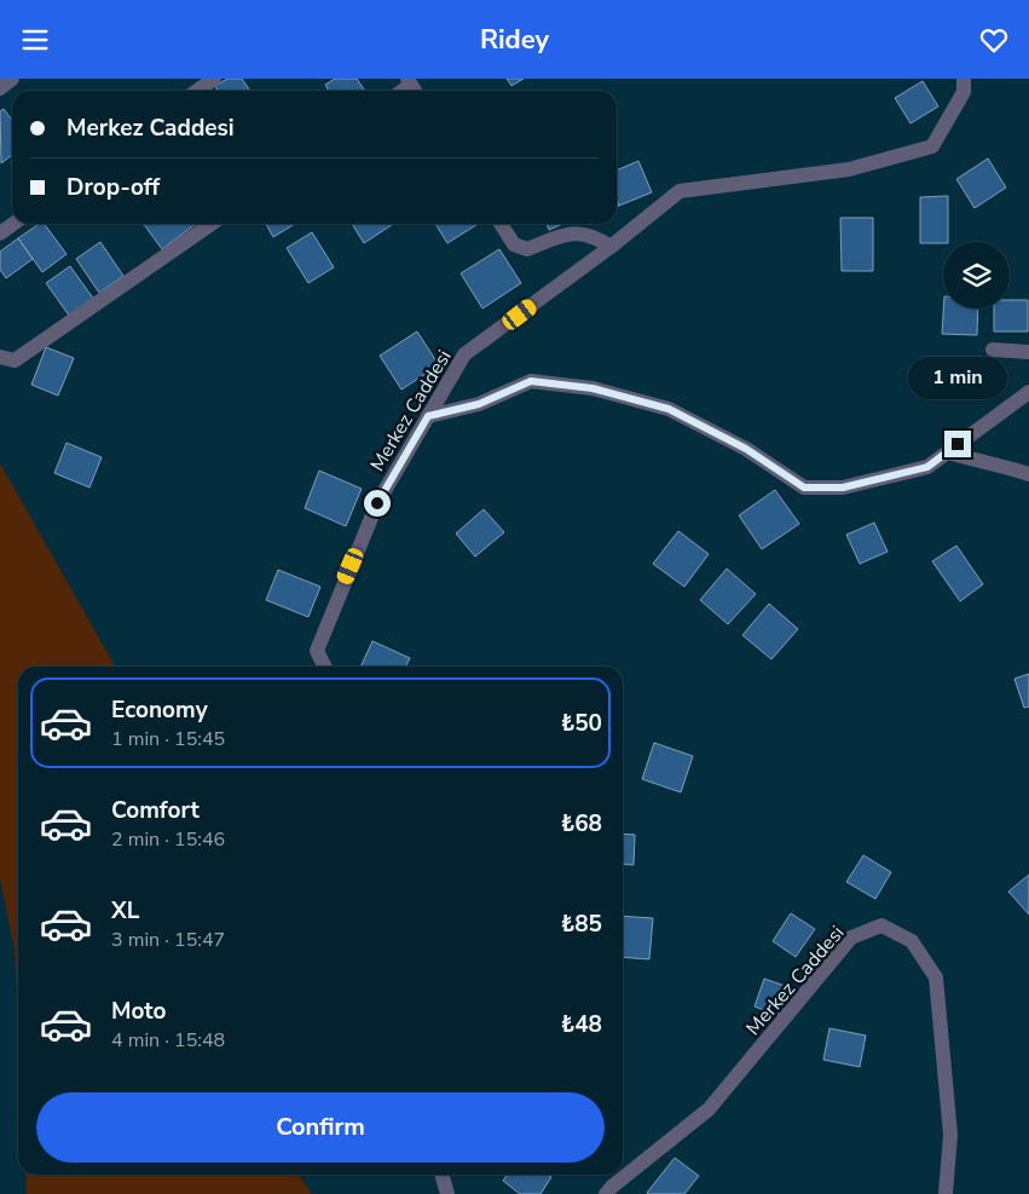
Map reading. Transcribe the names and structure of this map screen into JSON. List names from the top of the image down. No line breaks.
{"streets":{"street":["Merkez Caddesi"]},"page":{"header":"Ridey","banner":["Merkez Caddesi","Drop-off"],"bubble":"1 min","list":[{"name":"Economy","note":"1 min · 15:45","value":"₺50"},{"name":"Comfort","note":"2 min · 15:46","value":"₺68"},{"name":"XL","note":"3 min · 15:47","value":"₺85"},{"name":"Moto","note":"4 min · 15:48","value":"₺48"}],"buttons":"Confirm"}}
